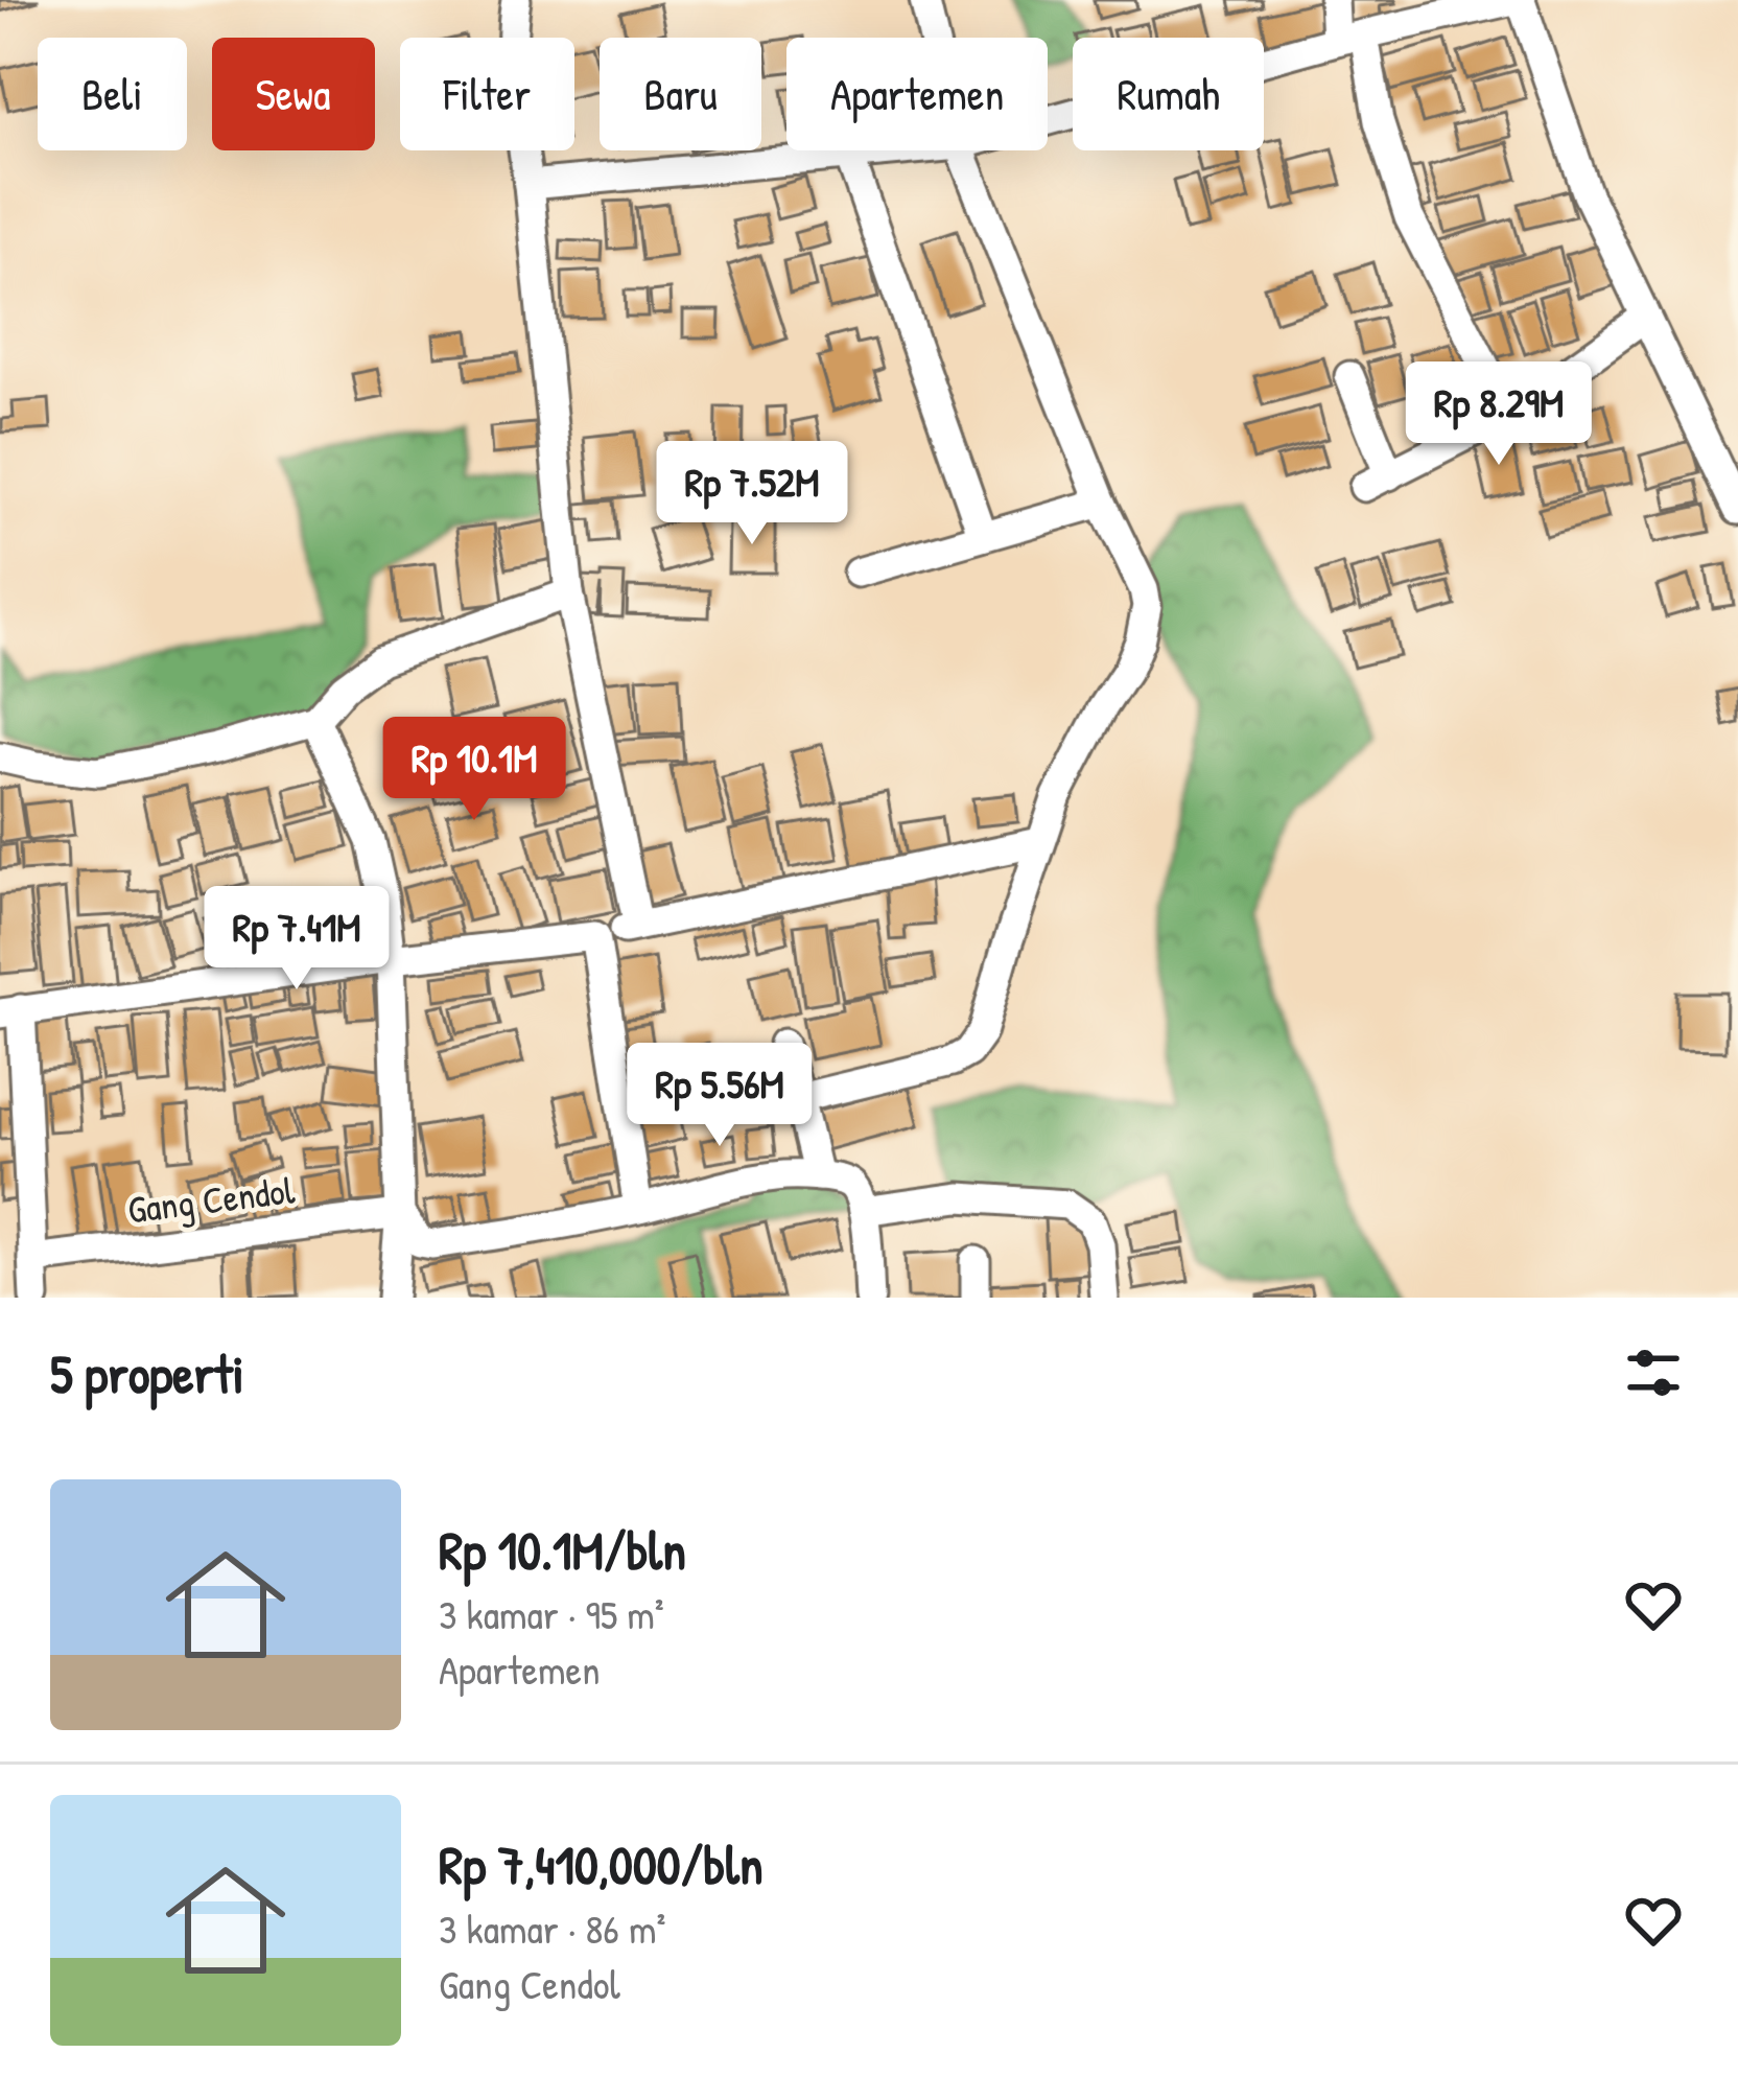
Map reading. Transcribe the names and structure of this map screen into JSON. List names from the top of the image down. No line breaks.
{"streets":{"street":["Gang Cendol"]},"page":{"chip":["Beli","Sewa","Filter","Baru","Apartemen","Rumah"],"price":["Rp 8.29M","Rp 7.52M","Rp 10.1M","Rp 7.41M","Rp 5.56M"],"heading":"5 properti","list":[{"name":"Rp 10.1M/bln","note":"3 kamar · 95 m² · Apartemen"},{"name":"Rp 7,410,000/bln","note":"3 kamar · 86 m² · Gang Cendol"}]}}
